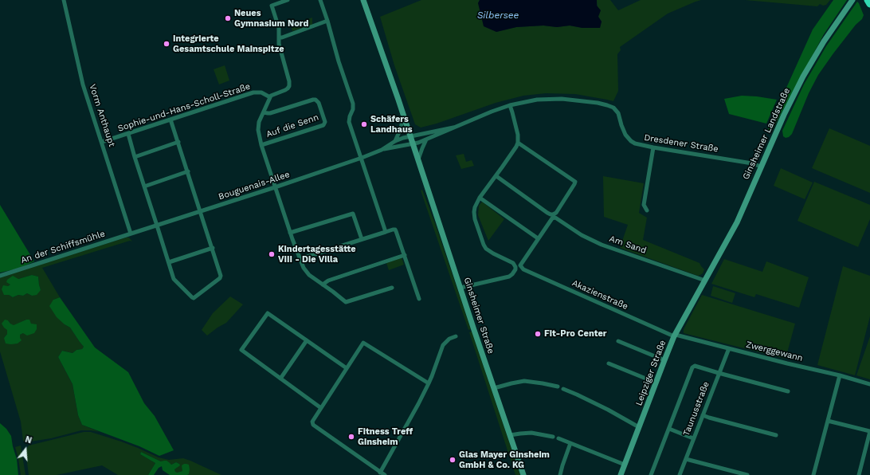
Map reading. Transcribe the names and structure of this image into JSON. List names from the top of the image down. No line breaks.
{"streets":{"main road":["Ginsheimer Landstraße","Ginsheimer Straße","Leipziger Straße"],"street":["Sophie-und-Hans-Scholl-Straße","Vorm Anthaupt","Auf die Senn","Dresdener Straße","Bouguenais-Allee","Am Sand","An der Schiffsmühle","Akazienstraße","Zwerggewann","Taunusstraße"]},"crossings":[["Sophie-und-Hans-Scholl-Straße","Vorm Anthaupt"],["Vorm Anthaupt","Bouguenais-Allee"],["Vorm Anthaupt","An der Schiffsmühle"],["Ginsheimer Landstraße","Dresdener Straße"],["Ginsheimer Landstraße","Am Sand"],["Ginsheimer Landstraße","Leipziger Straße"],["Dresdener Straße","Bouguenais-Allee"],["Dresdener Straße","Ginsheimer Straße"],["Bouguenais-Allee","An der Schiffsmühle"],["Bouguenais-Allee","Ginsheimer Straße"],["Am Sand","Leipziger Straße"],["Akazienstraße","Zwerggewann"],["Akazienstraße","Leipziger Straße"],["Zwerggewann","Leipziger Straße"],["Zwerggewann","Taunusstraße"]],"water":["Silbersee"],"places":["Neues Gymnasium Nord","Integrierte Gesamtschule Mainspitze","Schäfers Landhaus","Kindertagesstätte VIII - Die Villa","Fit-Pro Center","Fitness Treff Ginsheim","Glas Mayer Ginsheim GmbH & Co. KG"],"north":"top"}
